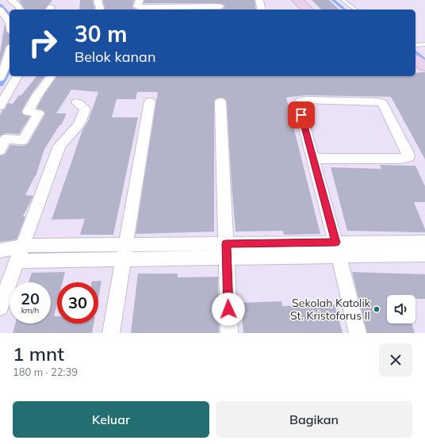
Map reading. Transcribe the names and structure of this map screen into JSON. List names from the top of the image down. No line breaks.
{"places":["Sekolah Katolik St. Kristoforus II"],"page":{"turn":["30 m","Belok kanan"],"speed":"20 km/h","limit":"30","heading":["1 mnt","180 m · 22:39"],"buttons":["Keluar","Bagikan"]}}
